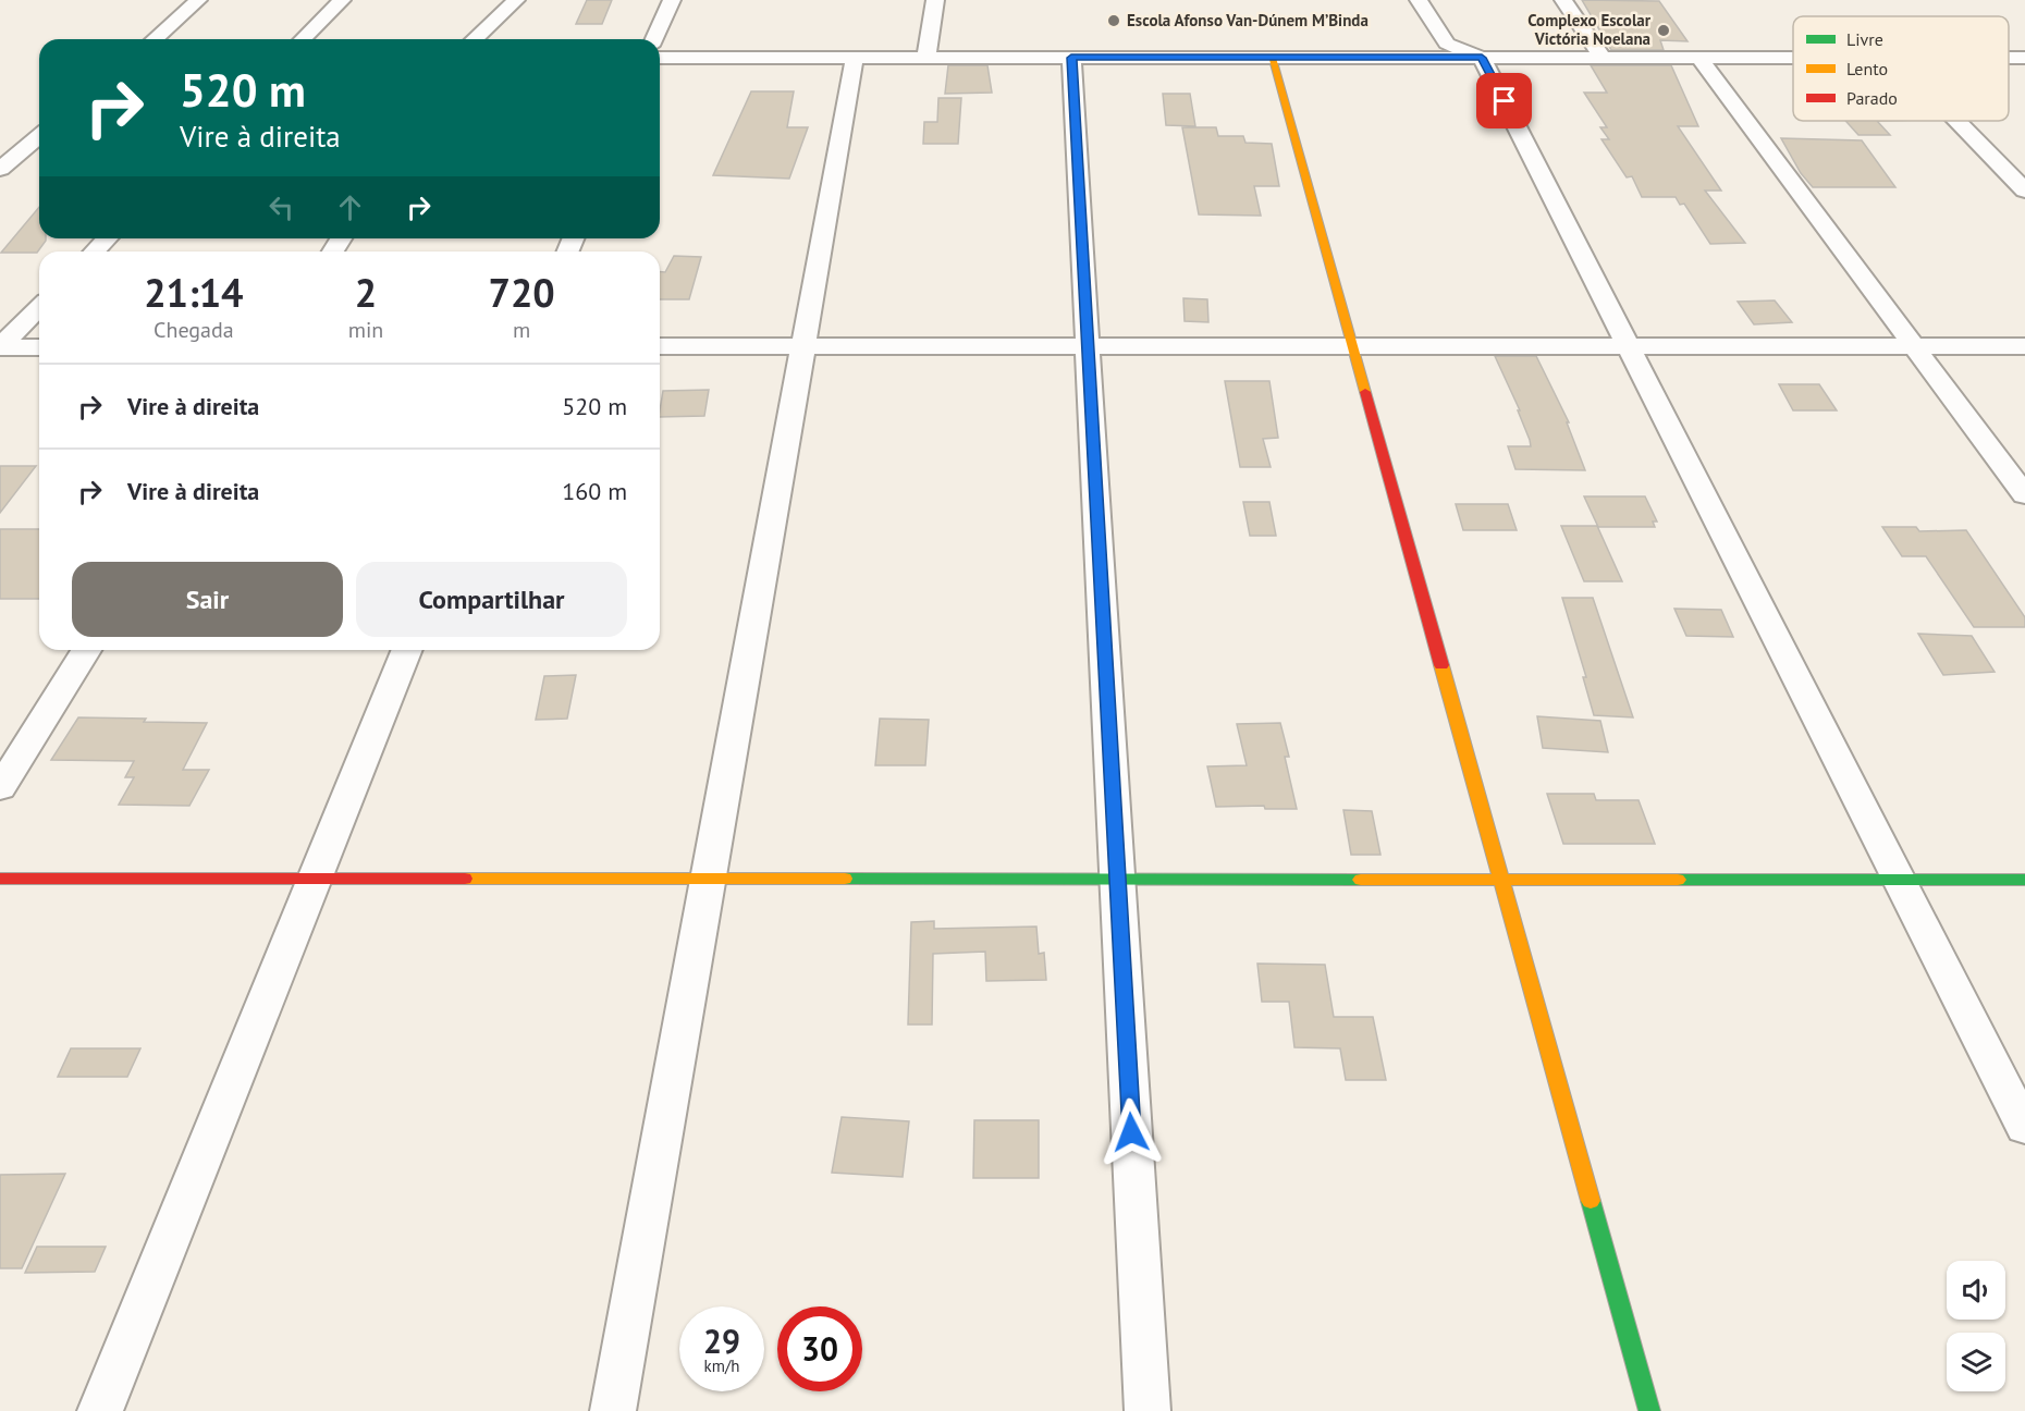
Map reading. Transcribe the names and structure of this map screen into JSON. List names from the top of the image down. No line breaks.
{"places":["Escola Afonso Van-Dúnem M’Binda","Complexo Escolar Victória Noelana"],"legend":["Livre","Lento","Parado"],"page":{"turn":["520 m","Vire à direita"],"eta":["21:14","Chegada","2","min","720","m"],"list":[{"name":"Vire à direita","value":"520 m"},{"name":"Vire à direita","value":"160 m"}],"buttons":["Sair","Compartilhar"],"speed":"29 km/h","limit":"30"}}
